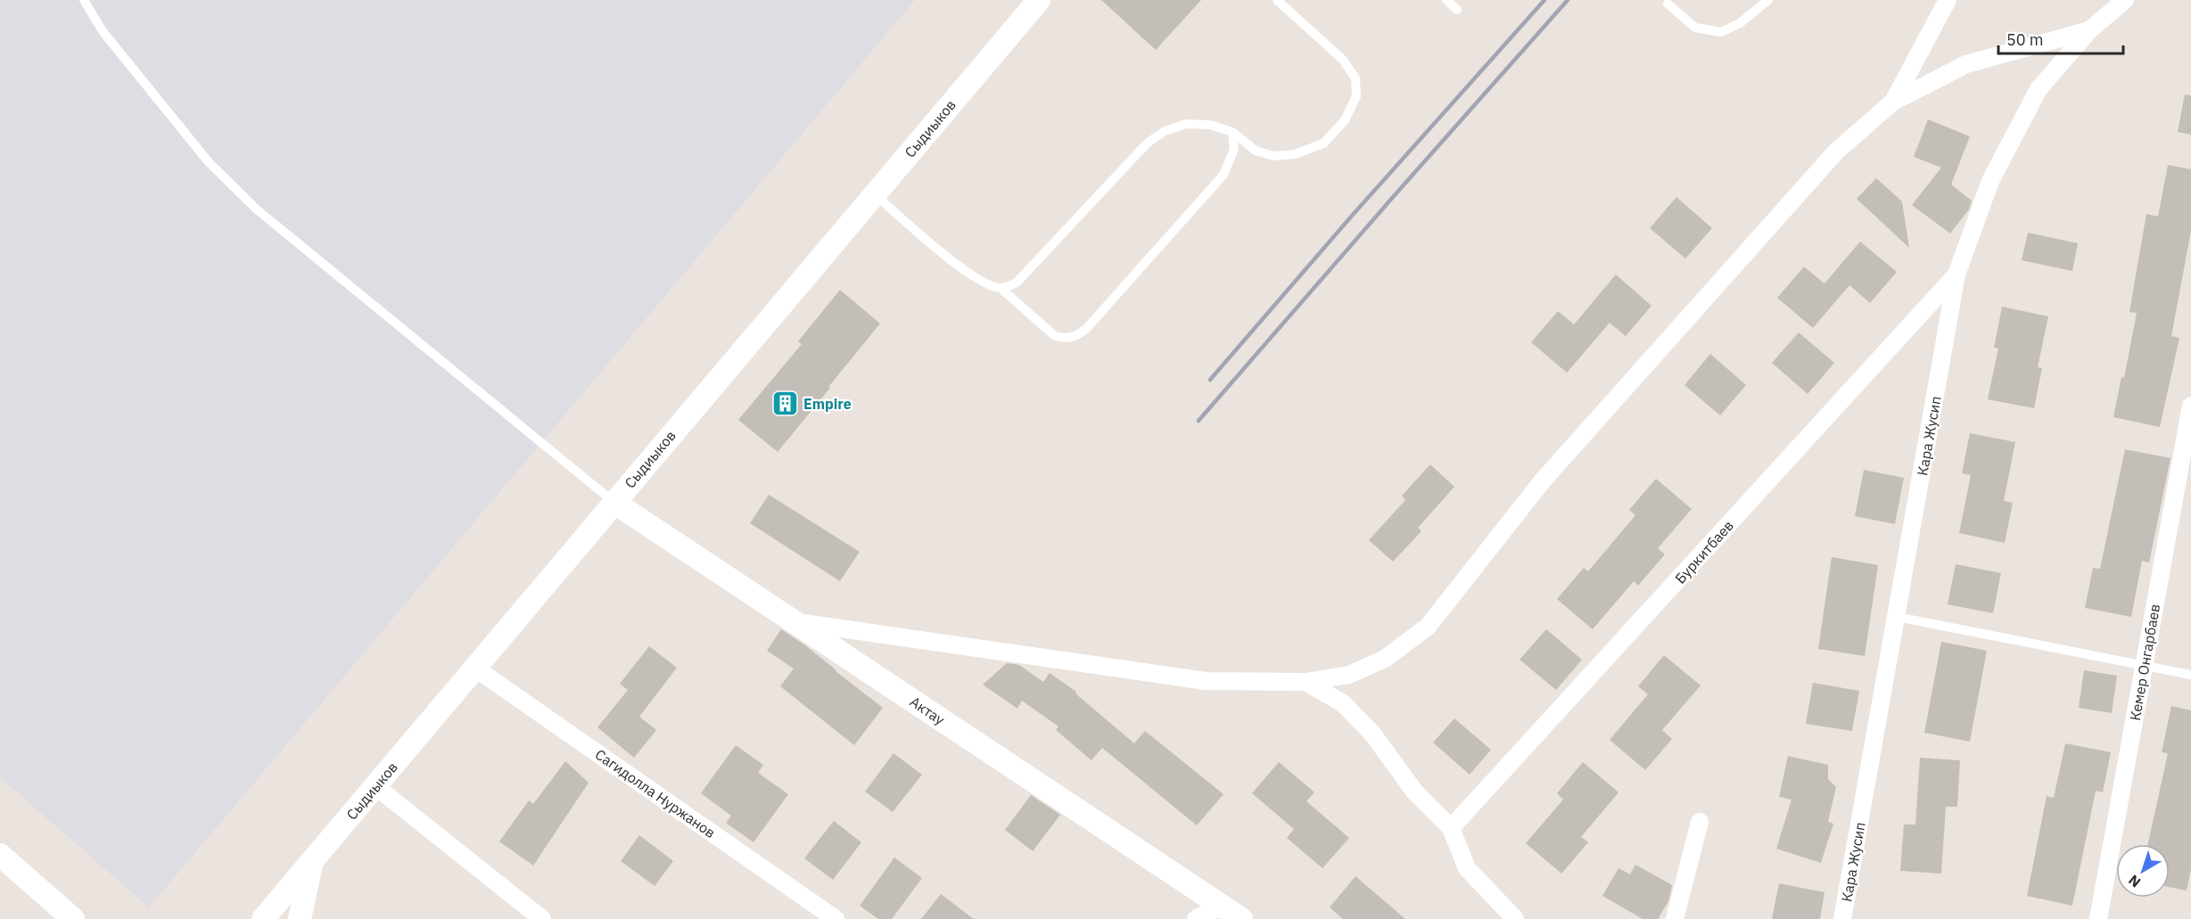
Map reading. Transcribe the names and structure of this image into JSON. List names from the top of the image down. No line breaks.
{"streets":{"street":["Сыдиыков","Кара Жусип","Буркитбаев","Кемер Онгарбаев","Актау","Сагидолла Нуржанов"]},"crossings":[["Сыдиыков","Актау"],["Сыдиыков","Сагидолла Нуржанов"],["Кара Жусип","Буркитбаев"]],"places":{"building":["Empire"]},"scale_bar":"50 m","north":"bottom left"}
